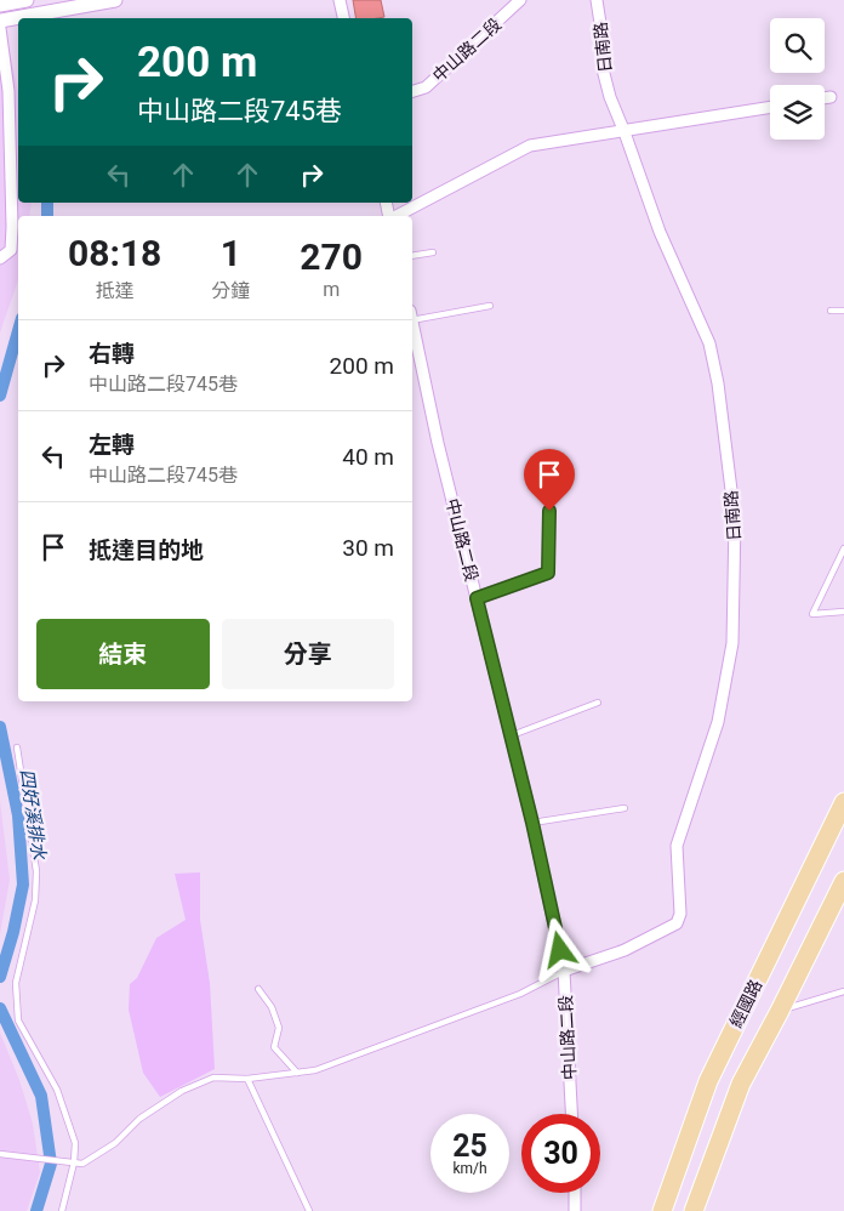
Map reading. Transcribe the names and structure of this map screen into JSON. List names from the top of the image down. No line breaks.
{"streets":{"main road":["經國路"],"street":["日南路","中山路二段"]},"crossings":[["日南路","中山路二段"]],"water":["四好溪排水"],"page":{"turn":["200 m","中山路二段745巷"],"eta":["08:18","抵達","1","分鐘","270","m"],"list":[{"name":"右轉","note":"中山路二段745巷","value":"200 m"},{"name":"左轉","note":"中山路二段745巷","value":"40 m"},{"name":"抵達目的地","value":"30 m"}],"buttons":["結束","分享"],"speed":"25 km/h","limit":"30"}}
